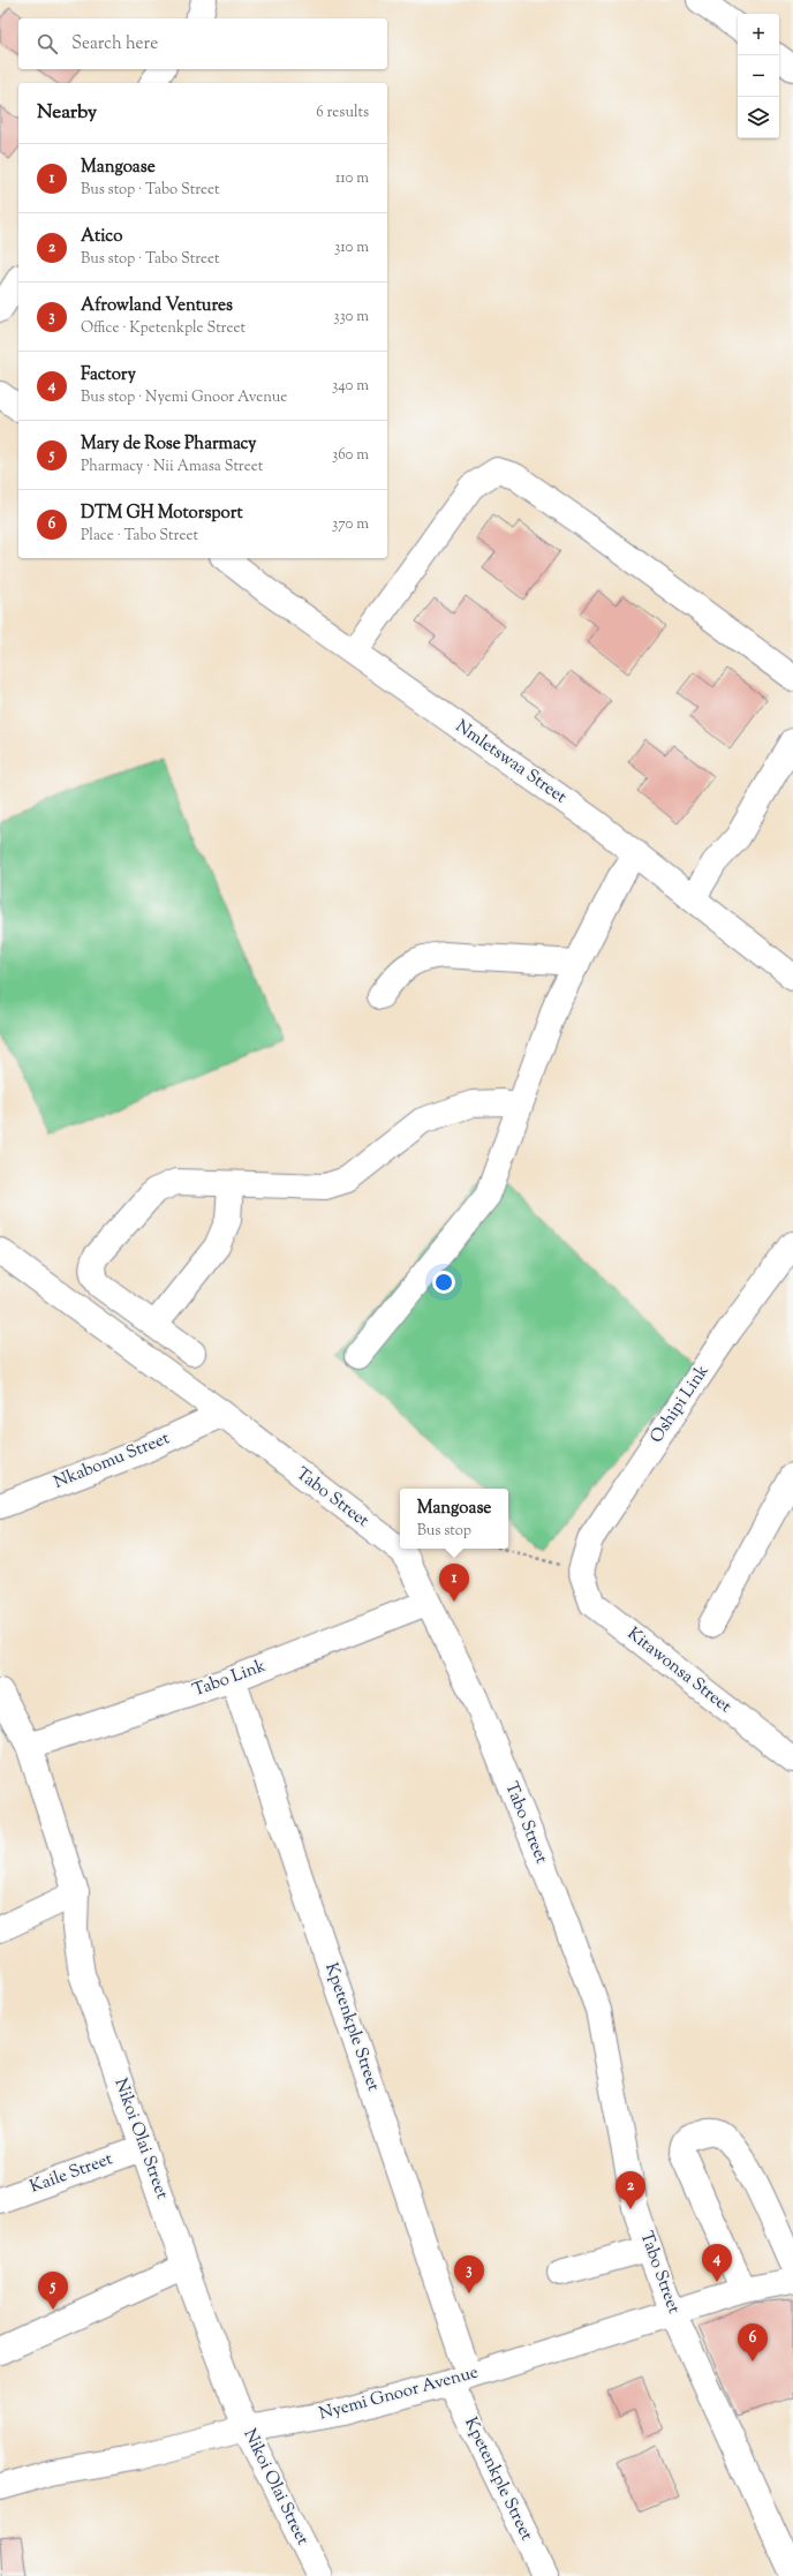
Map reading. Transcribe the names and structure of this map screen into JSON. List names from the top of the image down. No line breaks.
{"streets":{"street":["Nmletswaa Street","Oshipi Link","Nkabomu Street","Tabo Street","Kitawonsa Street","Tabo Link","Kpetenkple Street","Nikoi Olai Street","Kaile Street","Nyemi Gnoor Avenue"]},"crossings":[["Oshipi Link","Kitawonsa Street"],["Nkabomu Street","Tabo Street"],["Tabo Street","Tabo Link"],["Tabo Street","Nyemi Gnoor Avenue"],["Tabo Link","Kpetenkple Street"],["Tabo Link","Nikoi Olai Street"],["Kpetenkple Street","Nyemi Gnoor Avenue"],["Nikoi Olai Street","Kaile Street"],["Nikoi Olai Street","Nyemi Gnoor Avenue"]],"page":{"map_buttons":["+","−"],"search":"Search here","heading":["Nearby","6 results"],"list":[{"mark":"1","name":"Mangoase","note":"Bus stop · Tabo Street","value":"110 m"},{"mark":"2","name":"Atico","note":"Bus stop · Tabo Street","value":"310 m"},{"mark":"3","name":"Afrowland Ventures","note":"Office · Kpetenkple Street","value":"330 m"},{"mark":"4","name":"Factory","note":"Bus stop · Nyemi Gnoor Avenue","value":"340 m"},{"mark":"5","name":"Mary de Rose Pharmacy","note":"Pharmacy · Nii Amasa Street","value":"360 m"},{"mark":"6","name":"DTM GH Motorsport","note":"Place · Tabo Street","value":"370 m"}],"popup":["Mangoase","Bus stop"],"pins":["1","2","4","3","5","6"]}}
